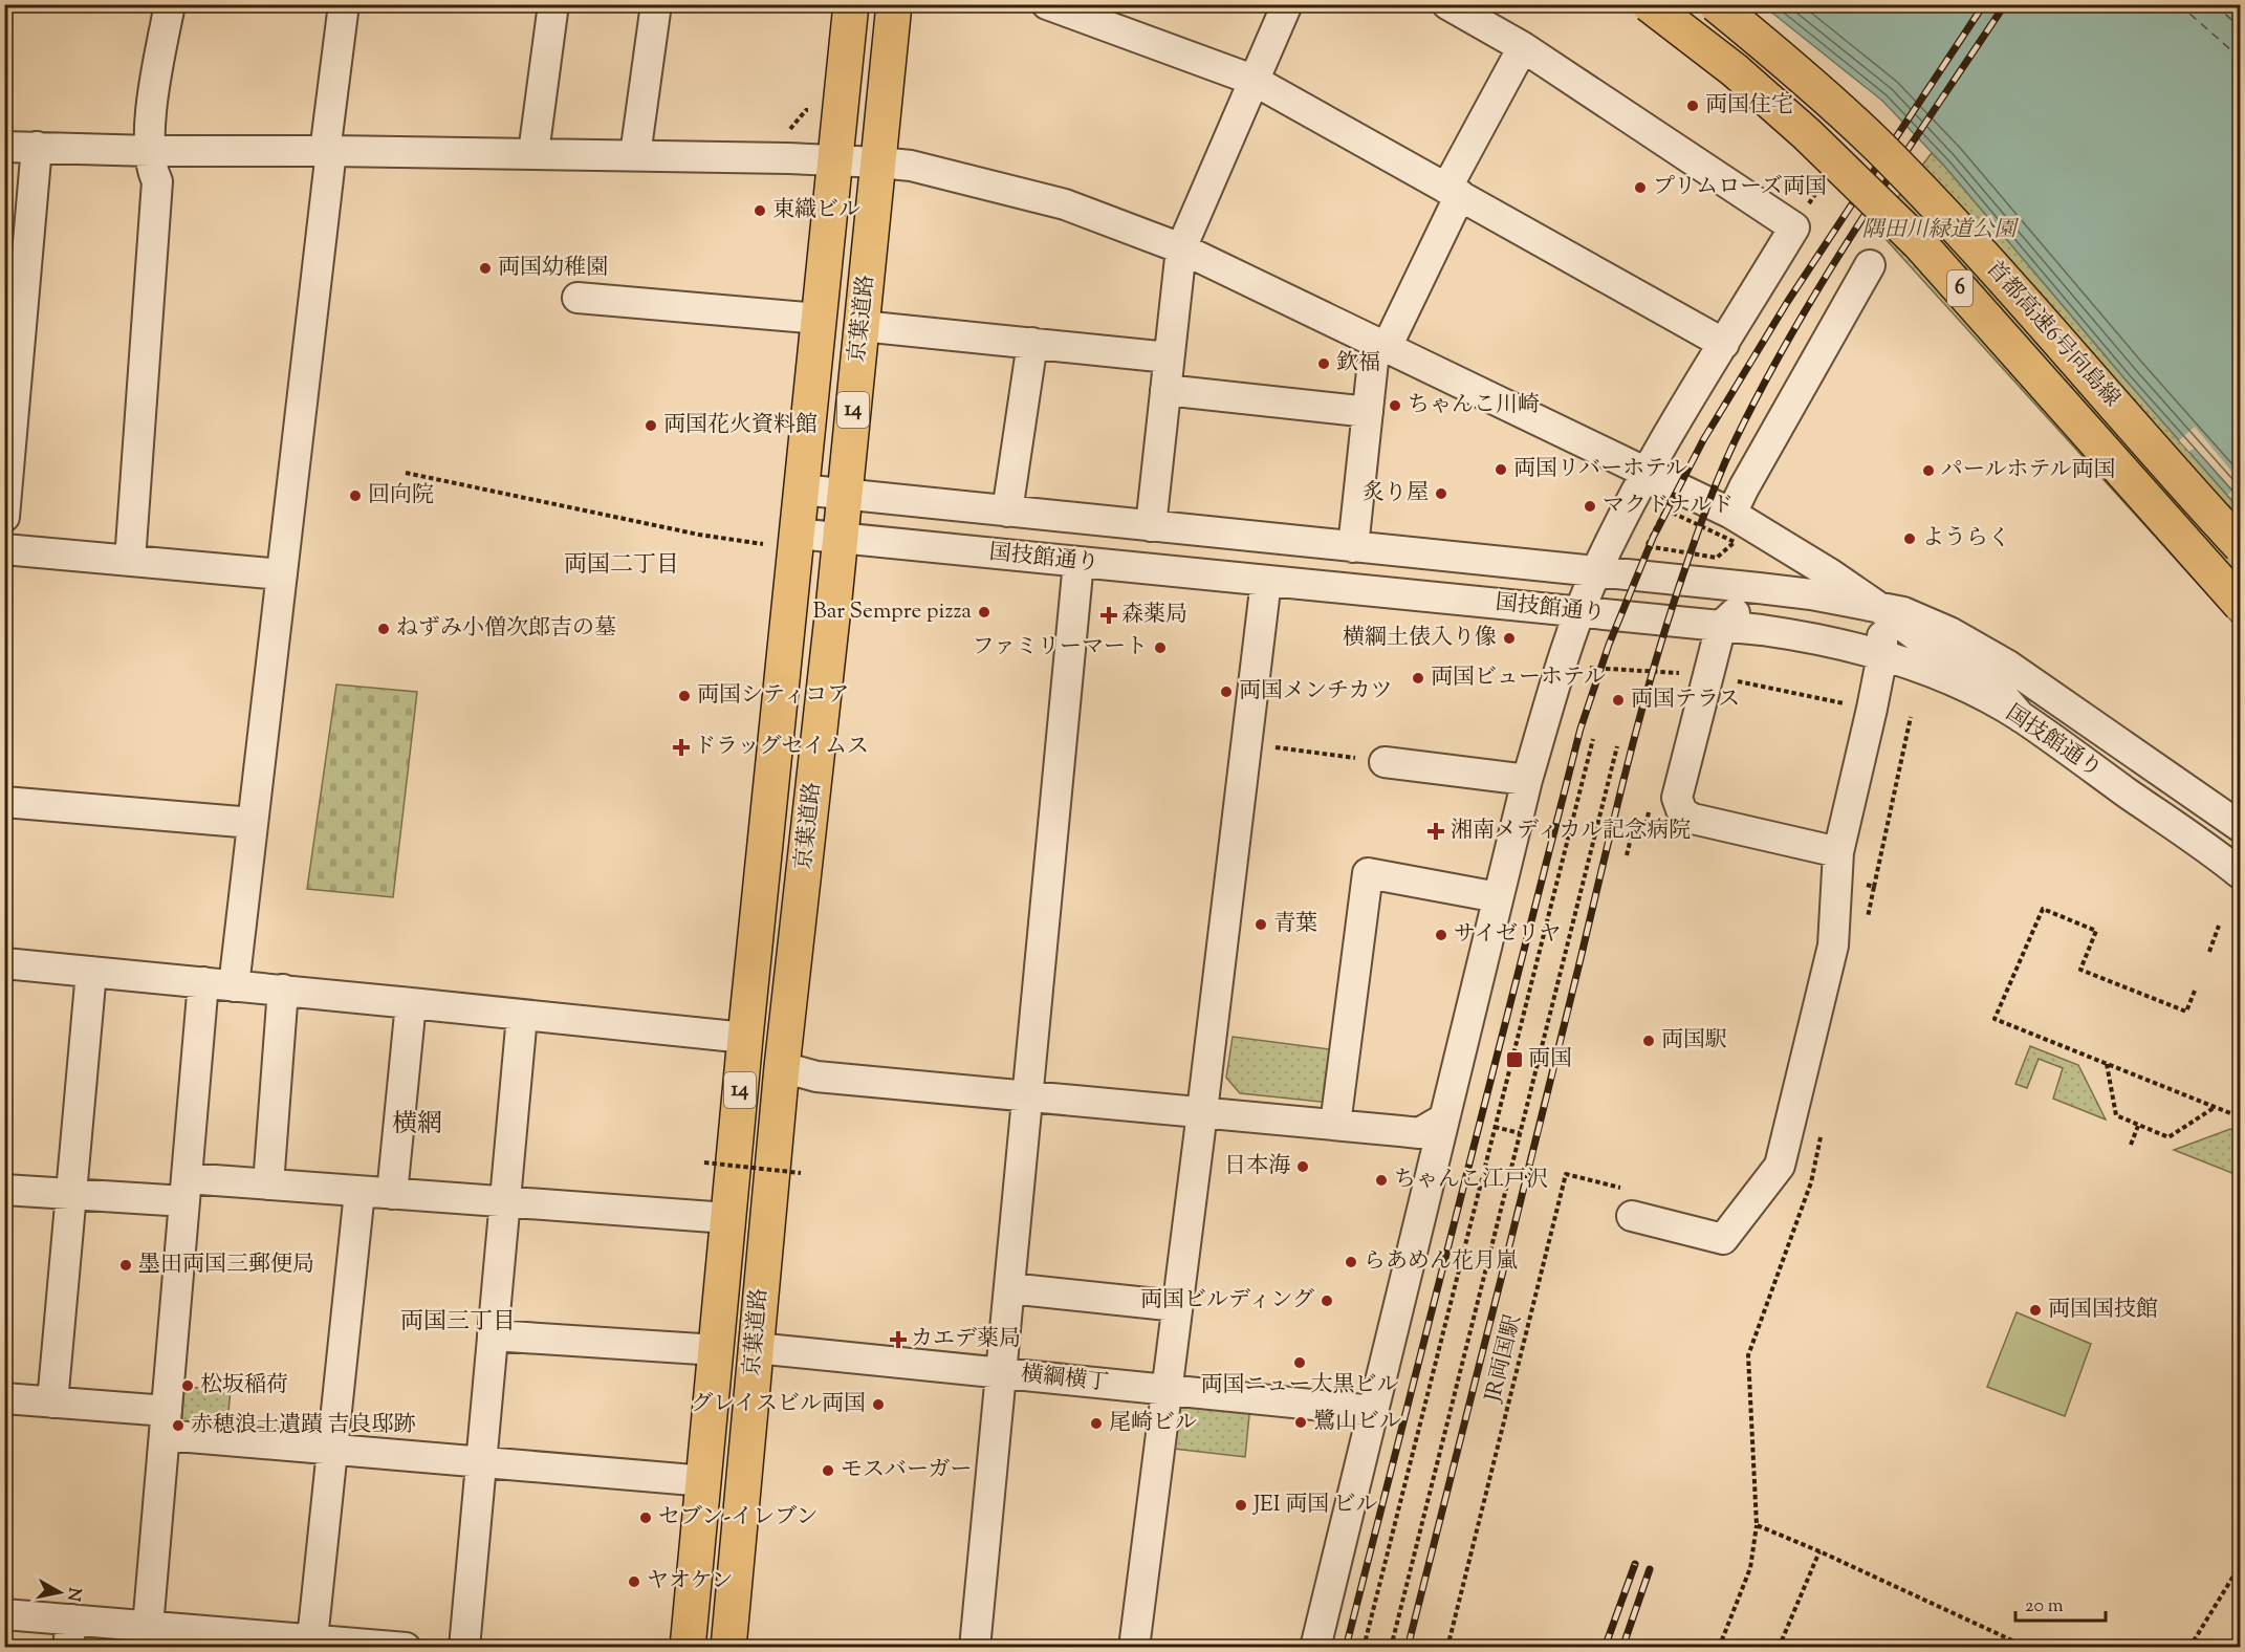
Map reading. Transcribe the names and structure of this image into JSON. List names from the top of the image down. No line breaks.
{"streets":{"highway":["6","京葉道路","首都高速6号向島線","14"],"street":["国技館通り","横綱横丁"],"path":["JR両国駅"]},"crossings":[["京葉道路","国技館通り"],["京葉道路","横綱横丁"]],"districts":["両国二丁目","横網","両国三丁目"],"parks":["隅田川緑道公園"],"places":{"other":["両国住宅","プリムローズ両国","東織ビル","両国幼稚園","欽福","ちゃんこ川崎","両国花火資料館","両国リバーホテル","パールホテル両国","炙り屋","回向院","マクドナルド","ようらく","Bar Sempre pizza","ねずみ小僧次郎吉の墓","横綱土俵入り像","ファミリーマート","両国ビューホテル","両国メンチカツ","両国シティコア","両国テラス","青葉","サイゼリヤ","両国駅","日本海","ちゃんこ江戸沢","らあめん花月嵐","墨田両国三郵便局","両国ビルディング","両国国技館","両国ニュー大黒ビル","松坂稲荷","グレイスビル両国","鷺山ビル","尾崎ビル","赤穂浪士遺蹟 吉良邸跡","モスバーガー","JEI 両国 ビル","セブン-イレブン","ヤオケン"],"health":["森薬局","ドラッグセイムス","湘南メディカル記念病院","カエデ薬局"],"transit":["両国"]},"scale_bar":"20 m","north":"right"}
